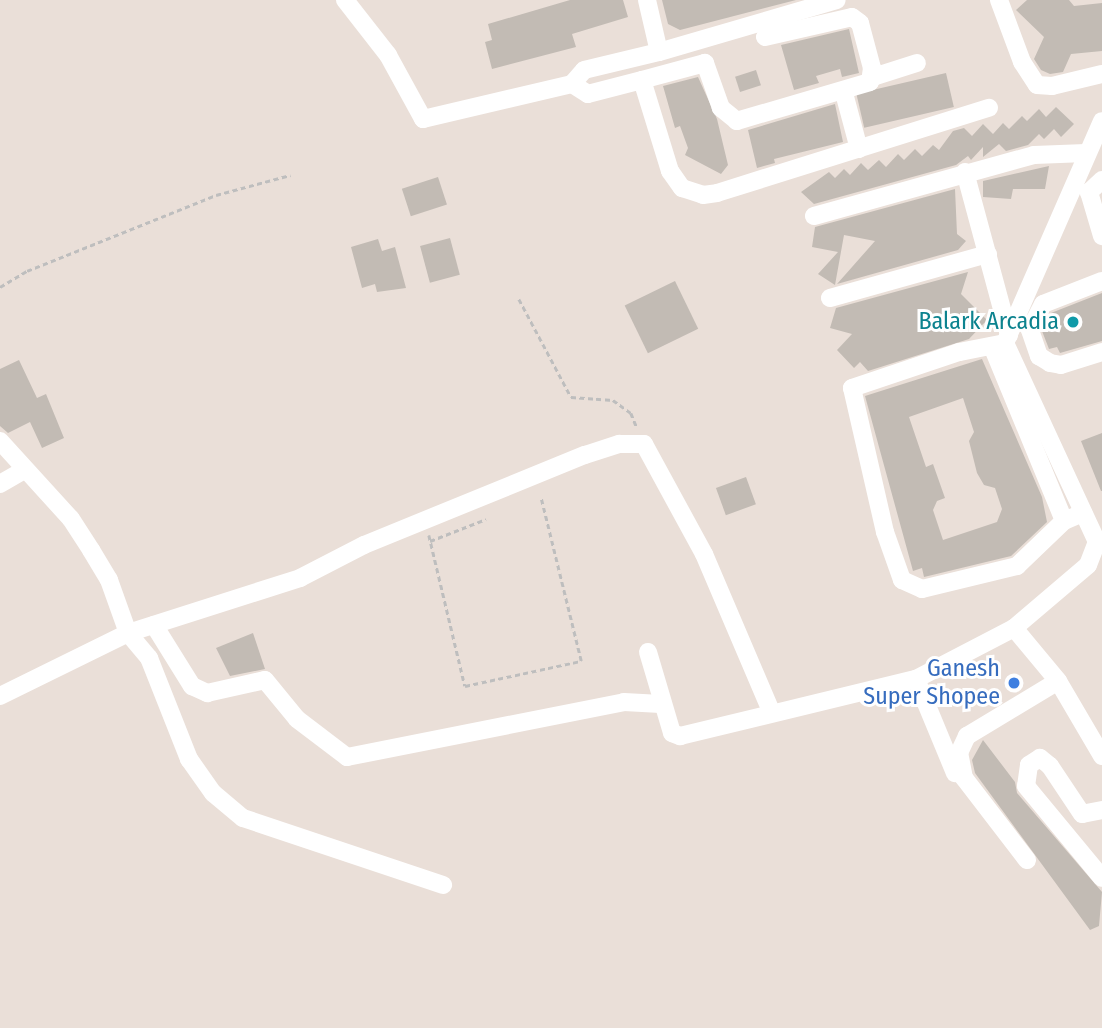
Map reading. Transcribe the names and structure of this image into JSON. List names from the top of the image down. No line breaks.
{"places":["Balark Arcadia","Ganesh Super Shopee"]}
